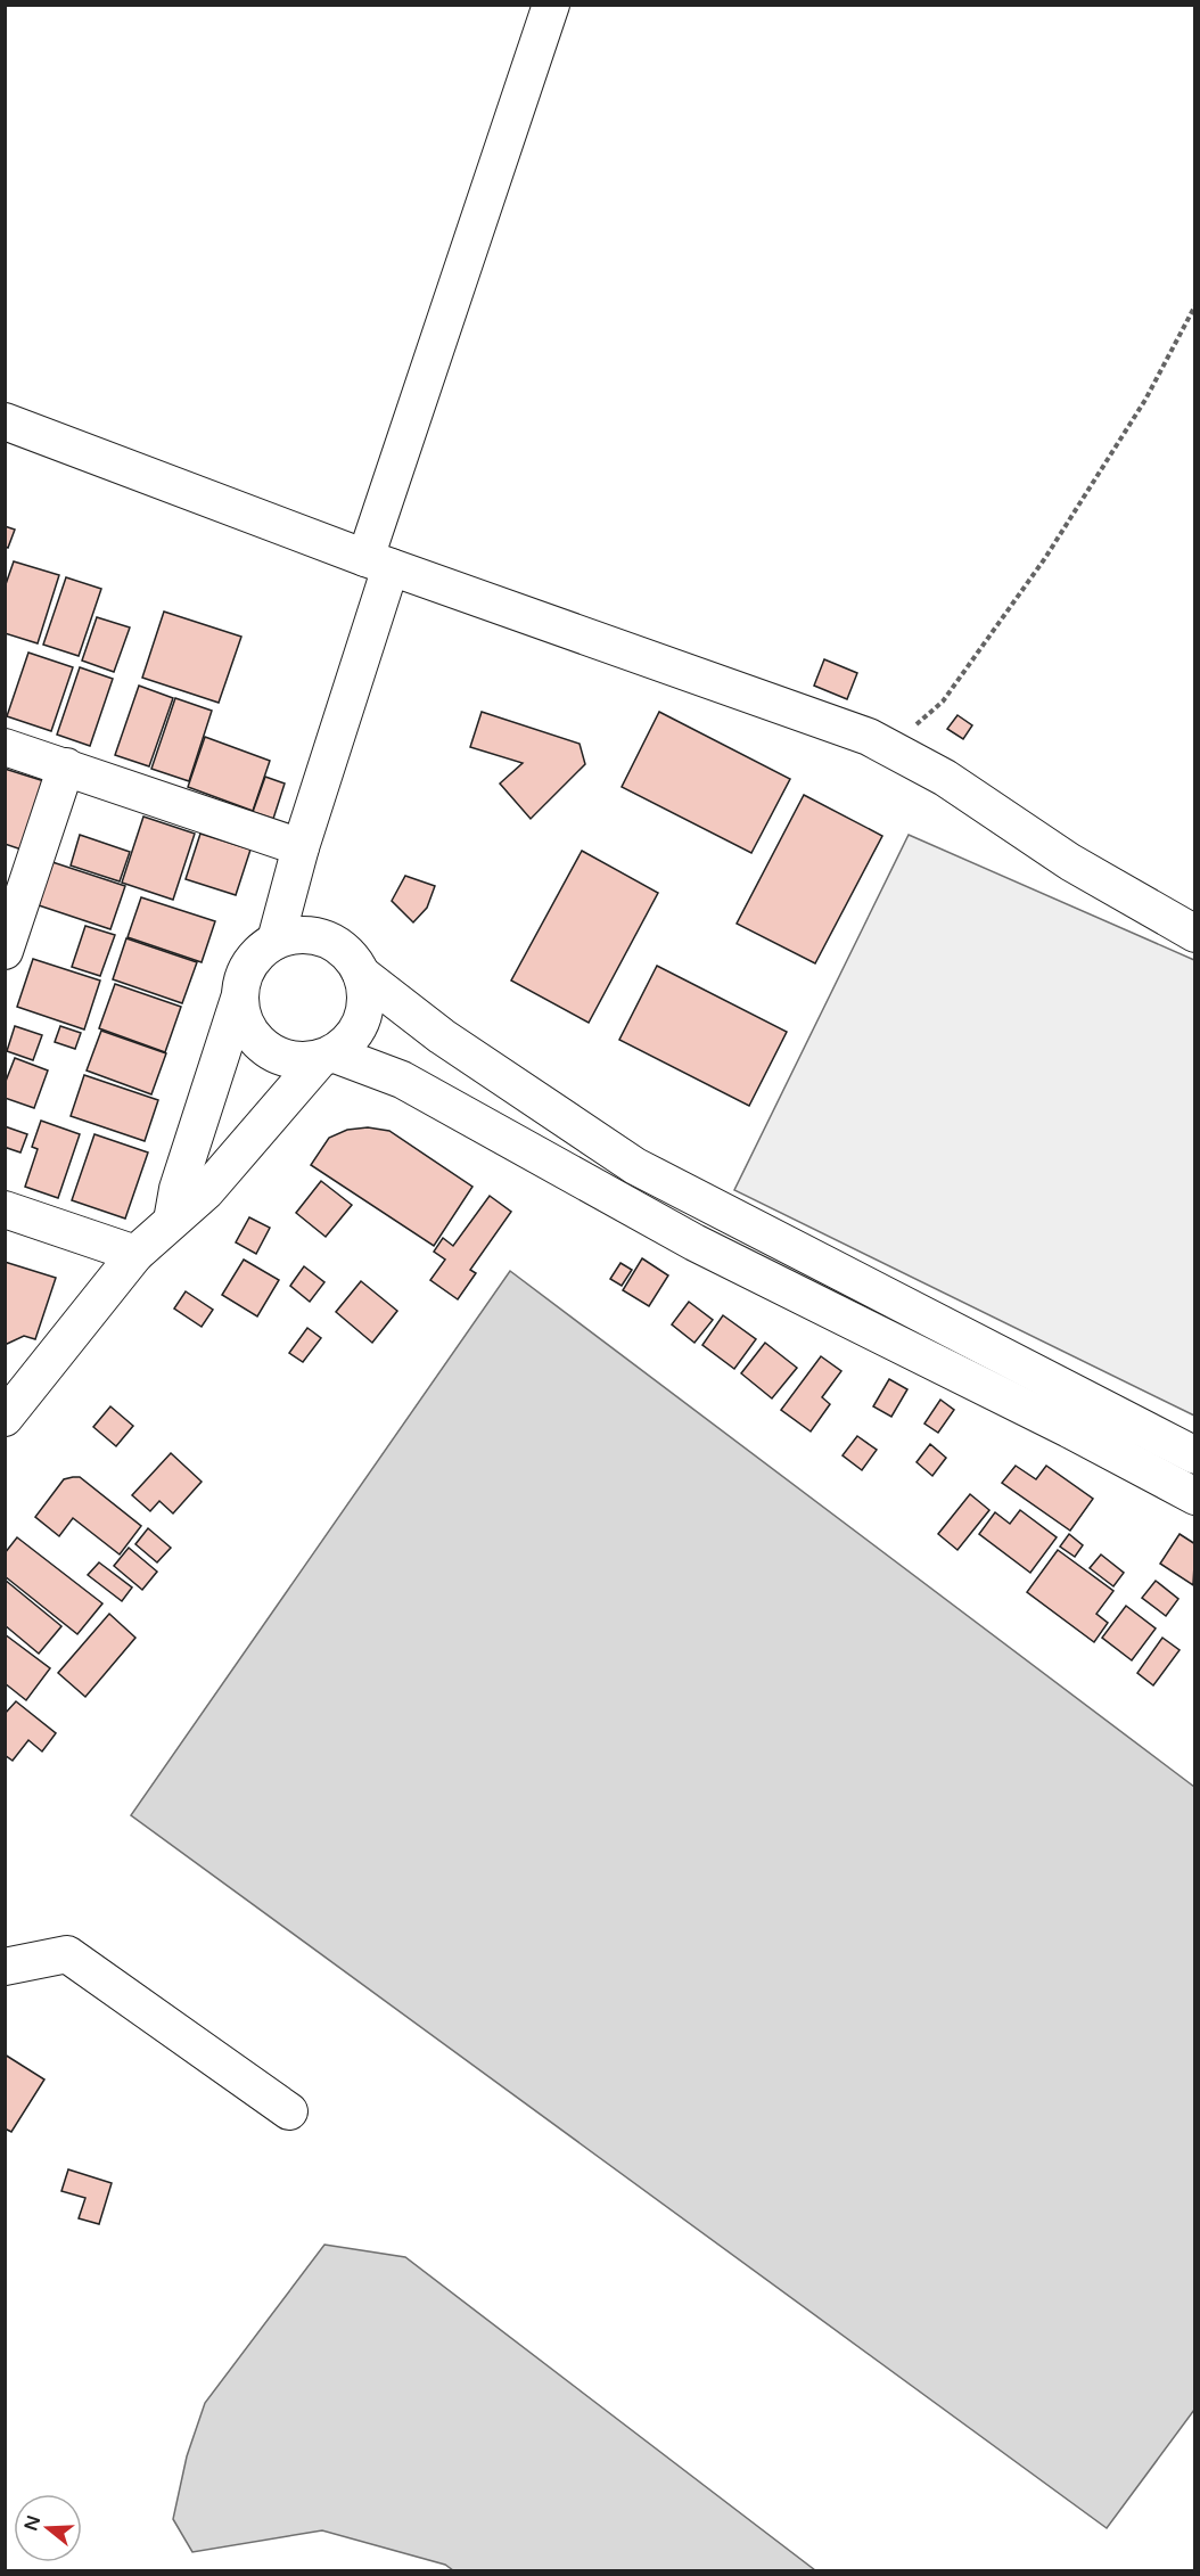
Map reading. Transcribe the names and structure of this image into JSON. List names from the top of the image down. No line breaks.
{"north":"left"}
